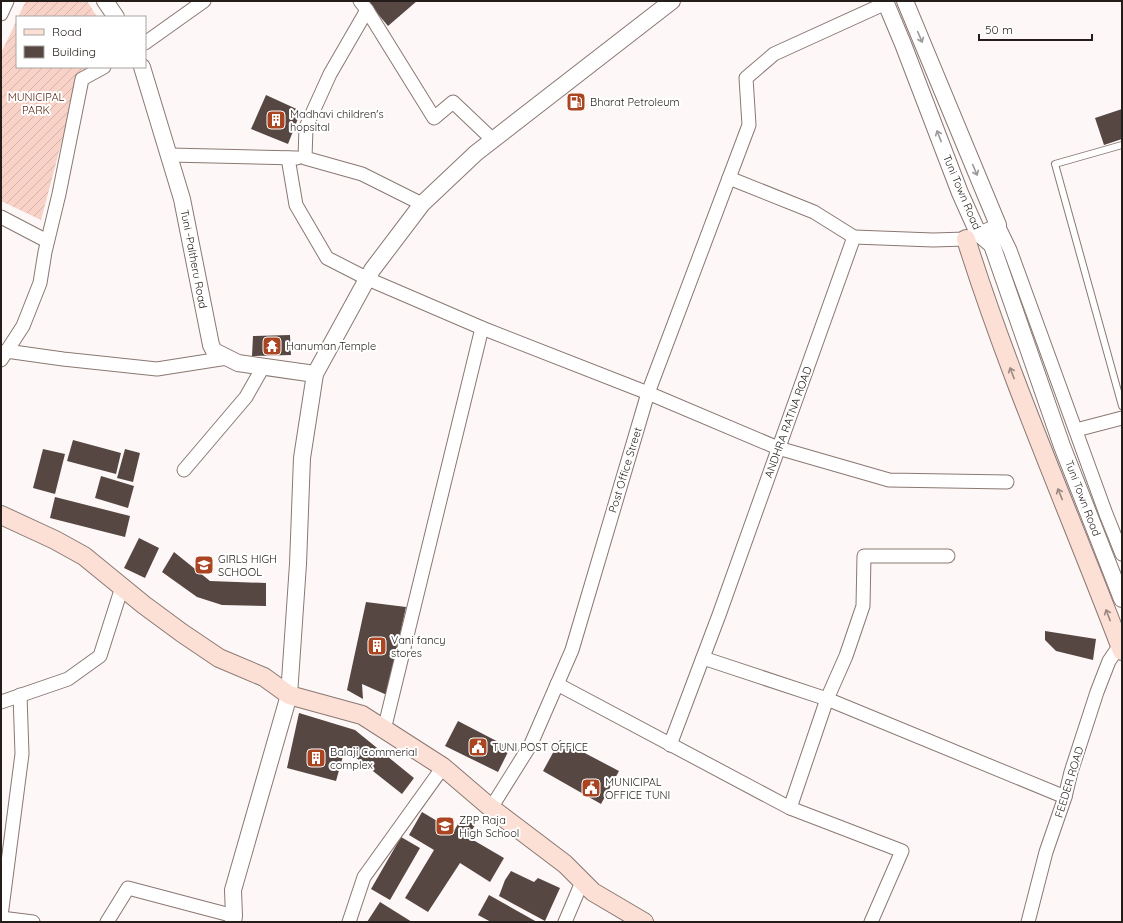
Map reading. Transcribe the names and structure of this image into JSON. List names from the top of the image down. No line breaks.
{"streets":{"street":["Tuni Town Road","Tuni -Paltheru Road","ANDHRA RATNA ROAD","Post Office Street","FEEDER ROAD"]},"crossings":[["Tuni Town Road","Post Office Street"]],"parks":["MUNICIPAL PARK"],"places":{"fuel station":["Bharat Petroleum"],"building":["Madhavi children's hopsital","Vani fancy stores","Balaji Commerial complex"],"temple":["Hanuman Temple"],"school or university":["GIRLS HIGH SCHOOL","ZPP Raja High School"],"public building":["TUNI POST OFFICE","MUNICIPAL OFFICE TUNI"]},"legend":["Road","Building"],"scale_bar":"50 m"}
